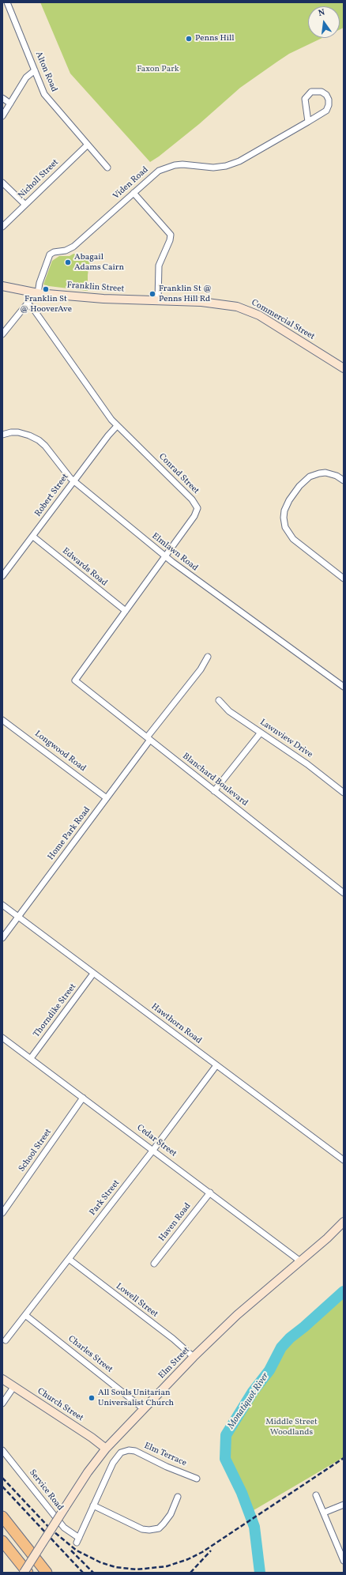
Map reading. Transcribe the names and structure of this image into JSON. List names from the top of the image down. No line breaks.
{"streets":{"main road":["Franklin Street","Commercial Street","Elm Street","Church Street"],"street":["Alton Road","Nicholl Street","Viden Road","Conrad Street","Robert Street","Elmlawn Road","Edwards Road","Lawnview Drive","Longwood Road","Blanchard Boulevard","Home Park Road","Thorndike Street","Hawthorn Road","Cedar Street","School Street","Park Street","Haven Road","Lowell Street","Charles Street","Elm Terrace","Service Road"]},"crossings":[["Alton Road","Nicholl Street"],["Viden Road","Franklin Street"],["Franklin Street","Commercial Street"],["Conrad Street","Robert Street"],["Conrad Street","Elmlawn Road"],["Conrad Street","Edwards Road"],["Conrad Street","Blanchard Boulevard"],["Robert Street","Elmlawn Road"],["Robert Street","Edwards Road"],["Longwood Road","Home Park Road"],["Blanchard Boulevard","Home Park Road"],["Home Park Road","Hawthorn Road"],["Thorndike Street","Hawthorn Road"],["Thorndike Street","Cedar Street"],["Hawthorn Road","Park Street"],["Cedar Street","School Street"],["Cedar Street","Park Street"],["Cedar Street","Haven Road"],["Cedar Street","Elm Street"],["Park Street","Lowell Street"],["Park Street","Charles Street"],["Lowell Street","Elm Street"],["Charles Street","Elm Street"],["Elm Street","Church Street"],["Elm Terrace","Service Road"]],"water":["Monatiquot River"],"parks":["Faxon Park","Middle Street Woodlands"],"places":["Penns Hill","Abagail Adams Cairn","Franklin St @ HooverAve","Franklin St @ Penns Hill Rd","All Souls Unitarian Universalist Church"],"north":"top"}
